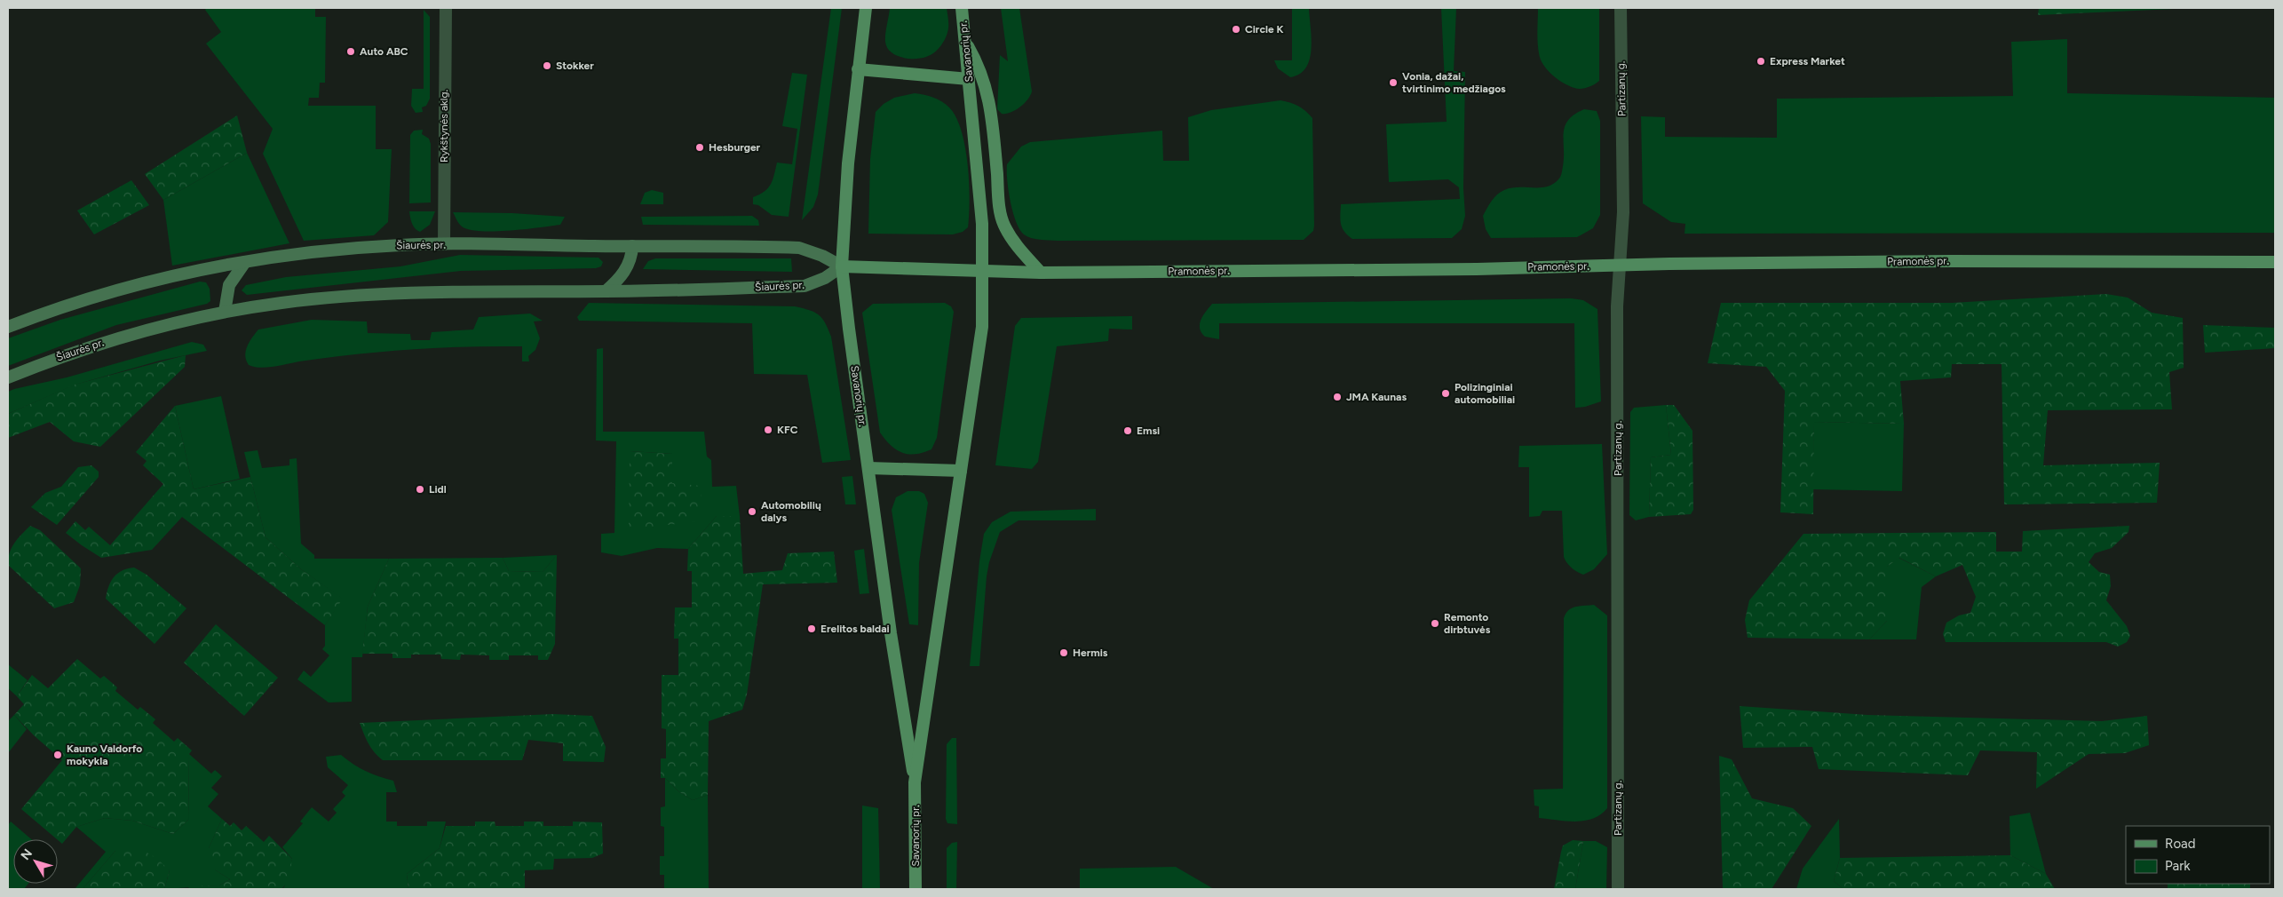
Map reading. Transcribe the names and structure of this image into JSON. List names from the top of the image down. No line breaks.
{"streets":{"main road":["Savanorių pr.","Šiaurės pr.","Pramonės pr."],"street":["Partizanų g.","Rykštynės aklg."]},"crossings":[["Savanorių pr.","Šiaurės pr."],["Savanorių pr.","Pramonės pr."],["Partizanų g.","Pramonės pr."],["Rykštynės aklg.","Šiaurės pr."],["Šiaurės pr.","Pramonės pr."]],"places":["Circle K","Auto ABC","Express Market","Stokker","Vonia, dažai, tvirtinimo medžiagos","Hesburger","Polizinginiai automobiliai","JMA Kaunas","KFC","Emsi","Lidl","Automobilių dalys","Remonto dirbtuvės","Erelitos baldai","Hermis","Kauno Valdorfo mokykla"],"legend":["Road","Park"],"north":"top left"}
